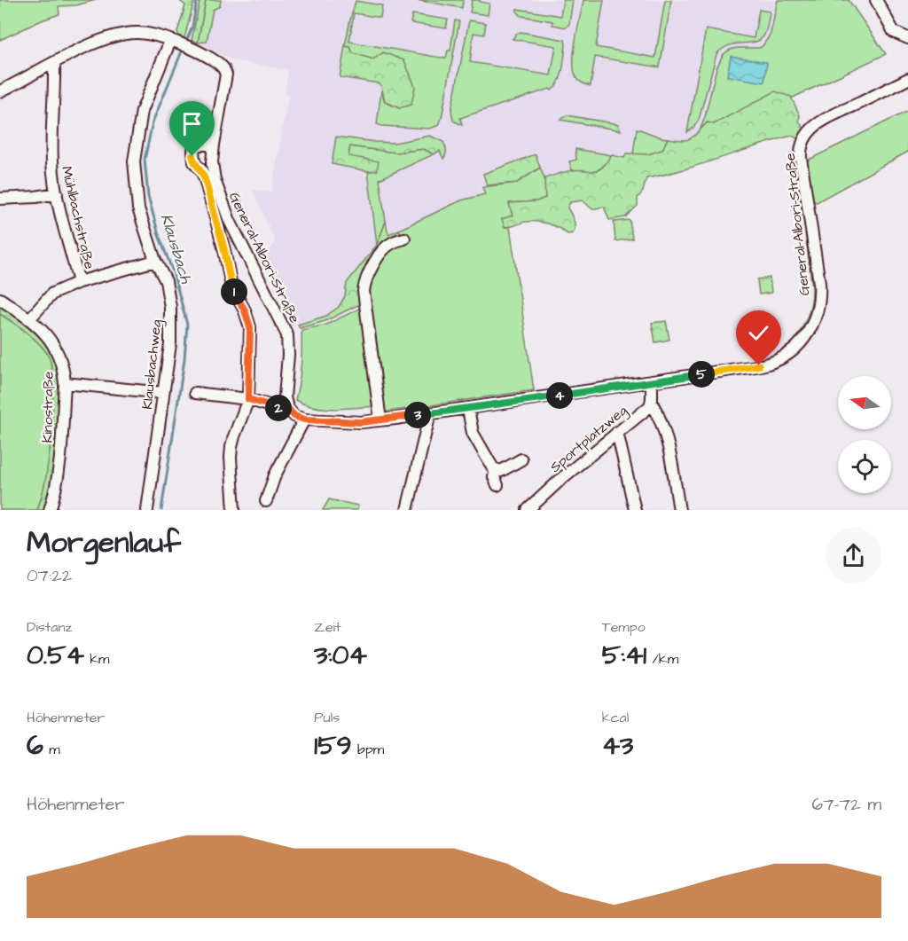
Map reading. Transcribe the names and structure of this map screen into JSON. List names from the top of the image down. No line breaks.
{"streets":{"street":["Mühlbachstraße","General-Albori-Straße","Klausbachweg","Kinostraße","Sportplatzweg"]},"crossings":[["General-Albori-Straße","Klausbachweg"]],"water":["Klausbach"],"north":"left","page":{"pins":["1","5","4","2","3"],"heading":["Morgenlauf","07:22"],"stats":[["Distanz","0.54 km"],["Zeit","3:04"],["Tempo","5:41 /km"],["Höhenmeter","6 m"],["Puls","159 bpm"],["kcal","43"]],"chart":["Höhenmeter","67–72 m"]}}
